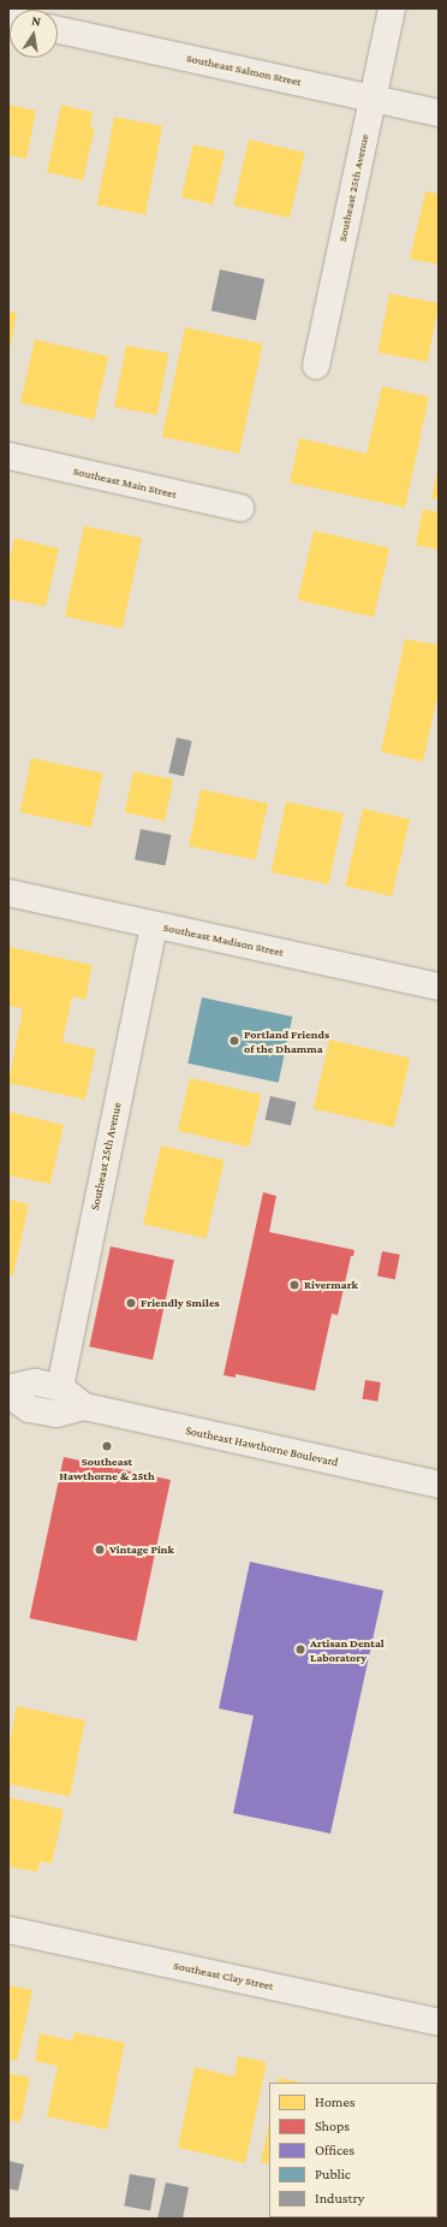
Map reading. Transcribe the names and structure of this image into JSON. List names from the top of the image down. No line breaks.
{"streets":{"street":["Southeast Salmon Street","Southeast 25th Avenue","Southeast Main Street","Southeast Madison Street","Southeast Hawthorne Boulevard","Southeast Clay Street"]},"crossings":[["Southeast Salmon Street","Southeast 25th Avenue"],["Southeast 25th Avenue","Southeast Madison Street"],["Southeast 25th Avenue","Southeast Hawthorne Boulevard"]],"places":["Portland Friends of the Dhamma","Rivermark","Friendly Smiles","Southeast Hawthorne & 25th","Vintage Pink","Artisan Dental Laboratory"],"legend":["Homes","Shops","Offices","Public","Industry"],"north":"top"}
